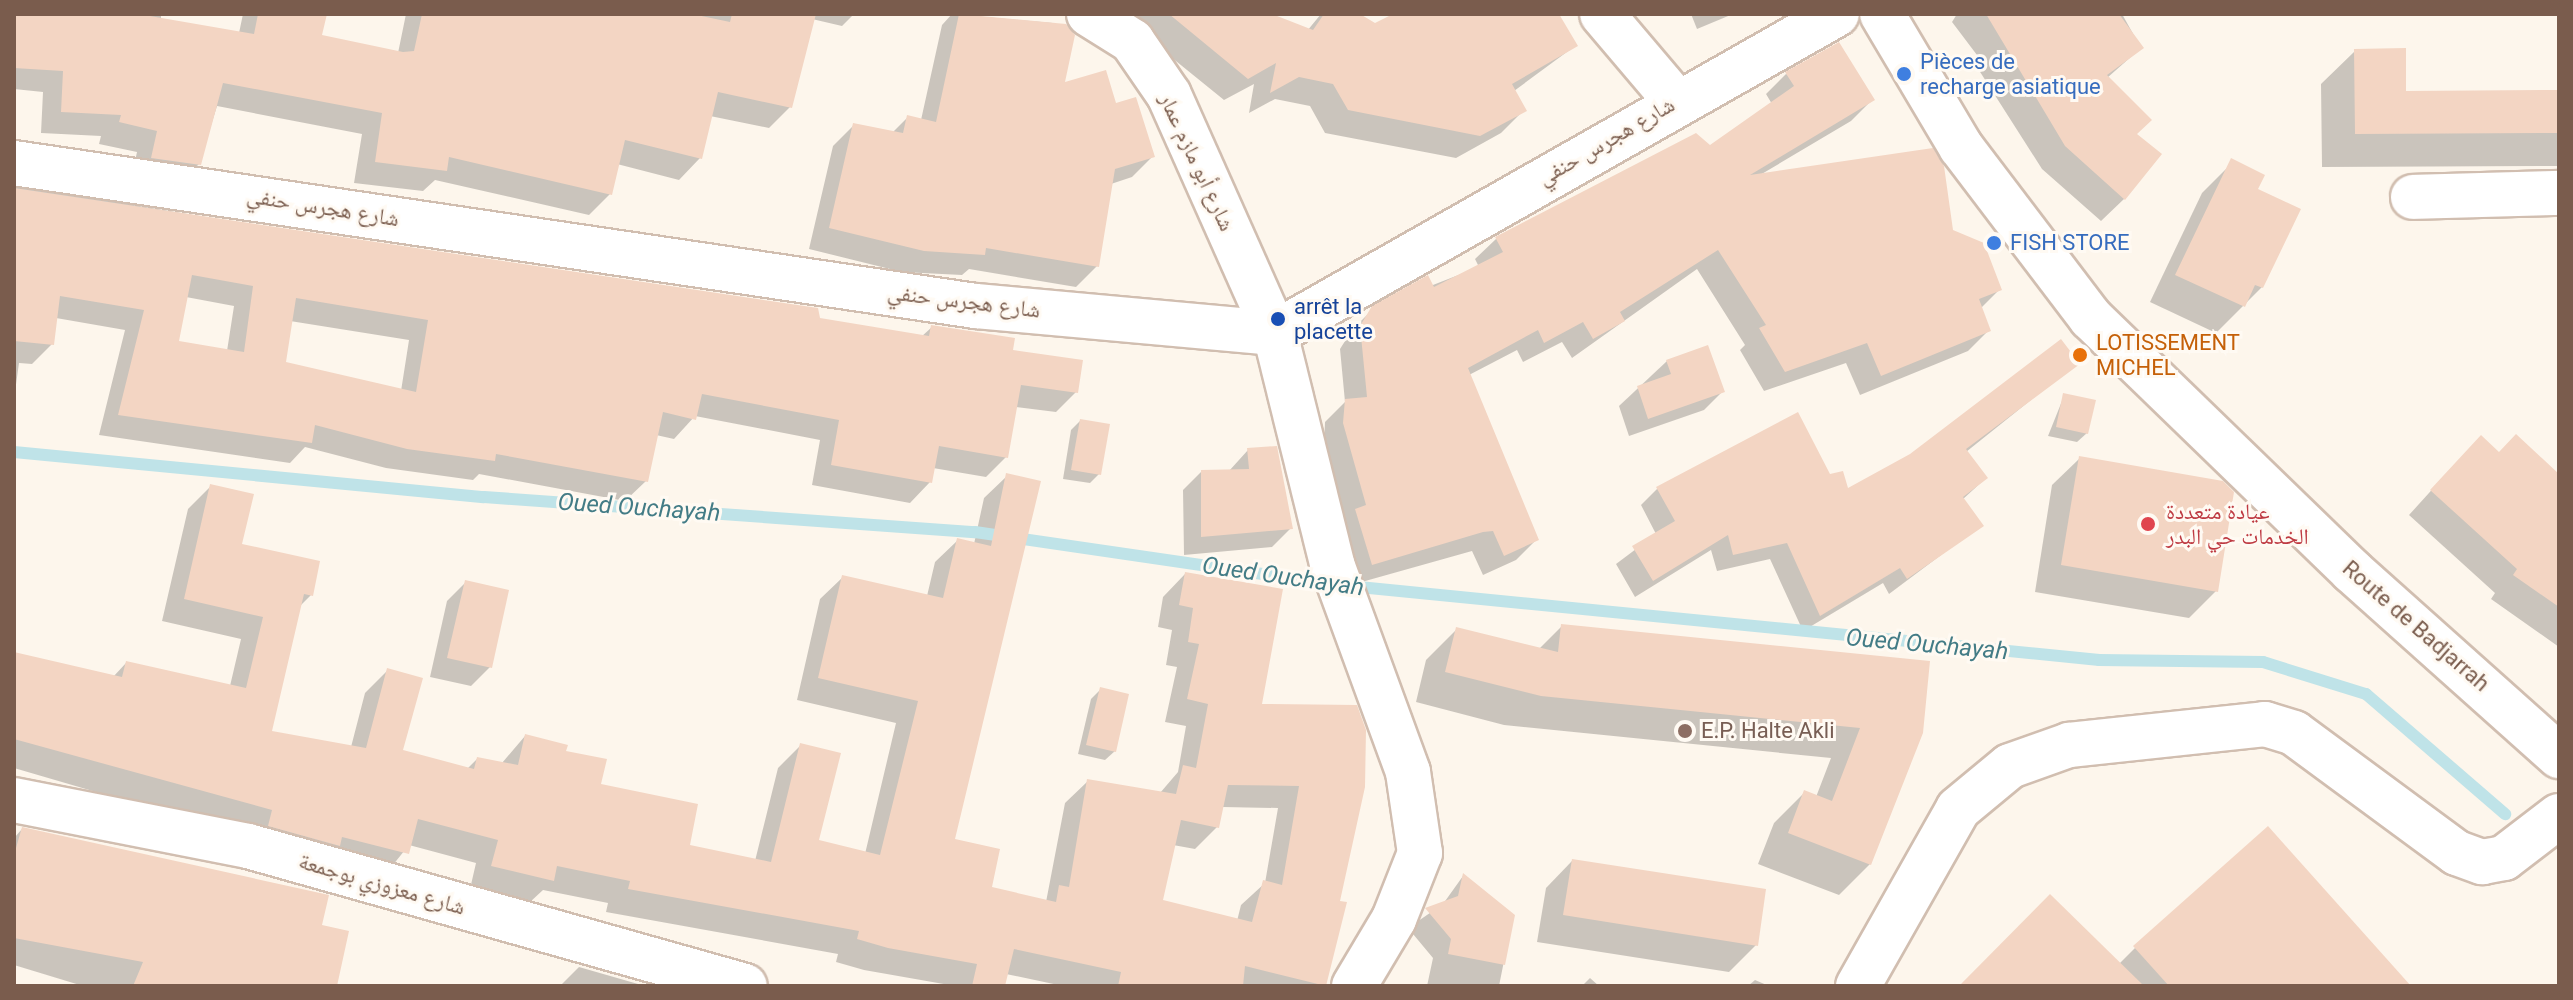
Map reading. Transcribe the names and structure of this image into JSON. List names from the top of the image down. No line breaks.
{"streets":{"street":["شارع هجرس حنفي","شارع أبو مازم عمار","Route de Badjarrah","شارع معزوزي بوجمعة"]},"crossings":[["شارع هجرس حنفي","شارع أبو مازم عمار"]],"water":["Oued Ouchayah"],"places":["Pièces de recharge asiatique","FISH STORE","arrêt la placette","LOTISSEMENT MICHEL","عيادة متعددة الخدمات حي البدر","E.P. Halte Akli"]}
